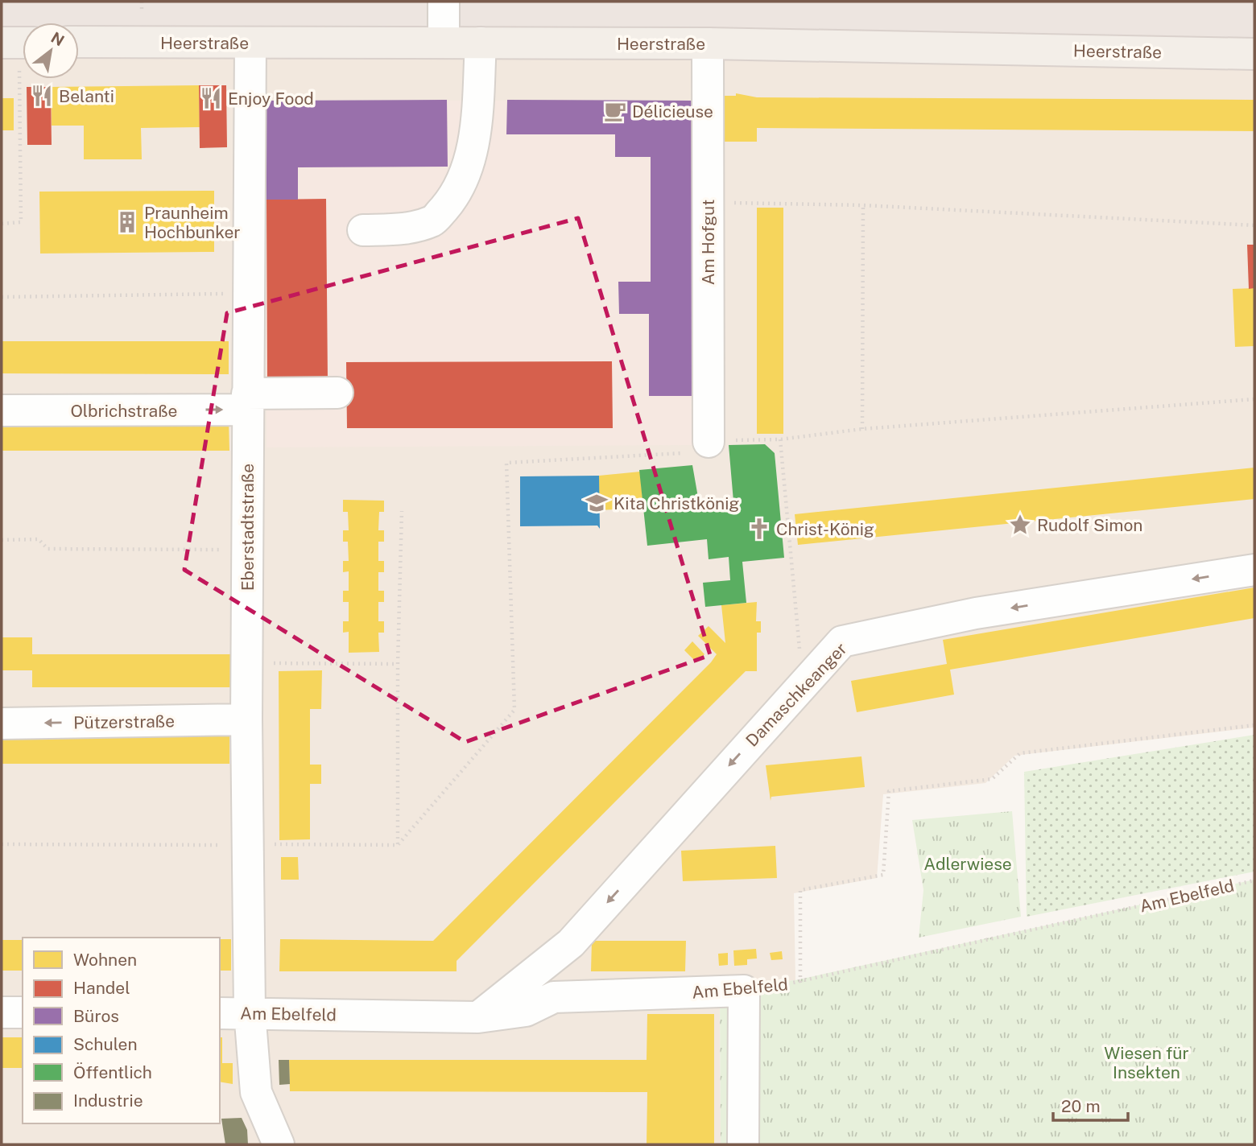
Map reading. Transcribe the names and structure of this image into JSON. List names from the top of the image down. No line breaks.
{"streets":{"main road":["Heerstraße"],"street":["Am Hofgut","Olbrichstraße","Eberstadtstraße","Damaschkeanger","Pützerstraße","Am Ebelfeld"]},"crossings":[["Heerstraße","Am Hofgut"],["Heerstraße","Eberstadtstraße"],["Olbrichstraße","Eberstadtstraße"],["Eberstadtstraße","Pützerstraße"],["Eberstadtstraße","Am Ebelfeld"],["Damaschkeanger","Am Ebelfeld"]],"one_way":["Olbrichstraße","Damaschkeanger","Pützerstraße"],"parks":["Adlerwiese","Wiesen für Insekten"],"places":{"restaurant":["Belanti","Enjoy Food"],"cafe":["Délicieuse"],"building":["Praunheim Hochbunker"],"school or university":["Kita Christkönig"],"place":["Rudolf Simon"],"church":["Christ-König"]},"legend":["Wohnen","Handel","Büros","Schulen","Öffentlich","Industrie"],"scale_bar":"20 m","north":"top right"}
